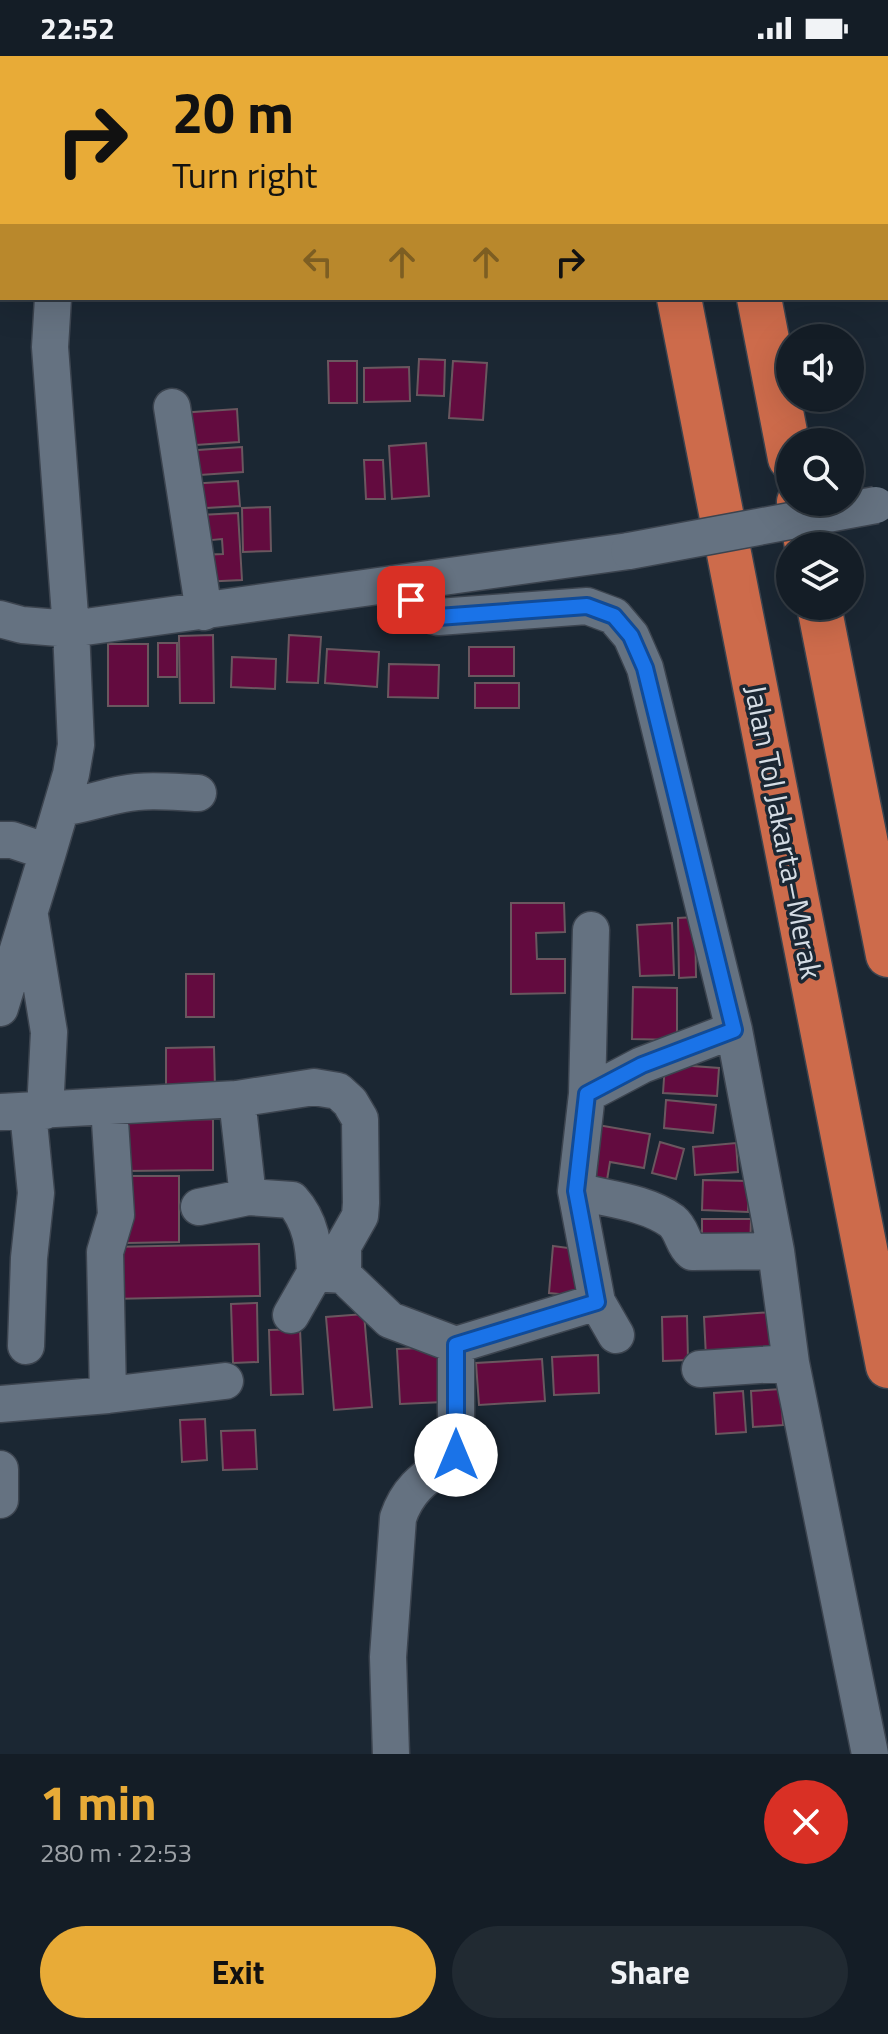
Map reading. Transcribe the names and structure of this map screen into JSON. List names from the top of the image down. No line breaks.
{"streets":{"highway":["Jalan Tol Jakarta–Merak"]},"page":{"status":"22:52","turn":["20 m","Turn right"],"heading":["1 min","280 m · 22:53"],"buttons":["Exit","Share"]}}
